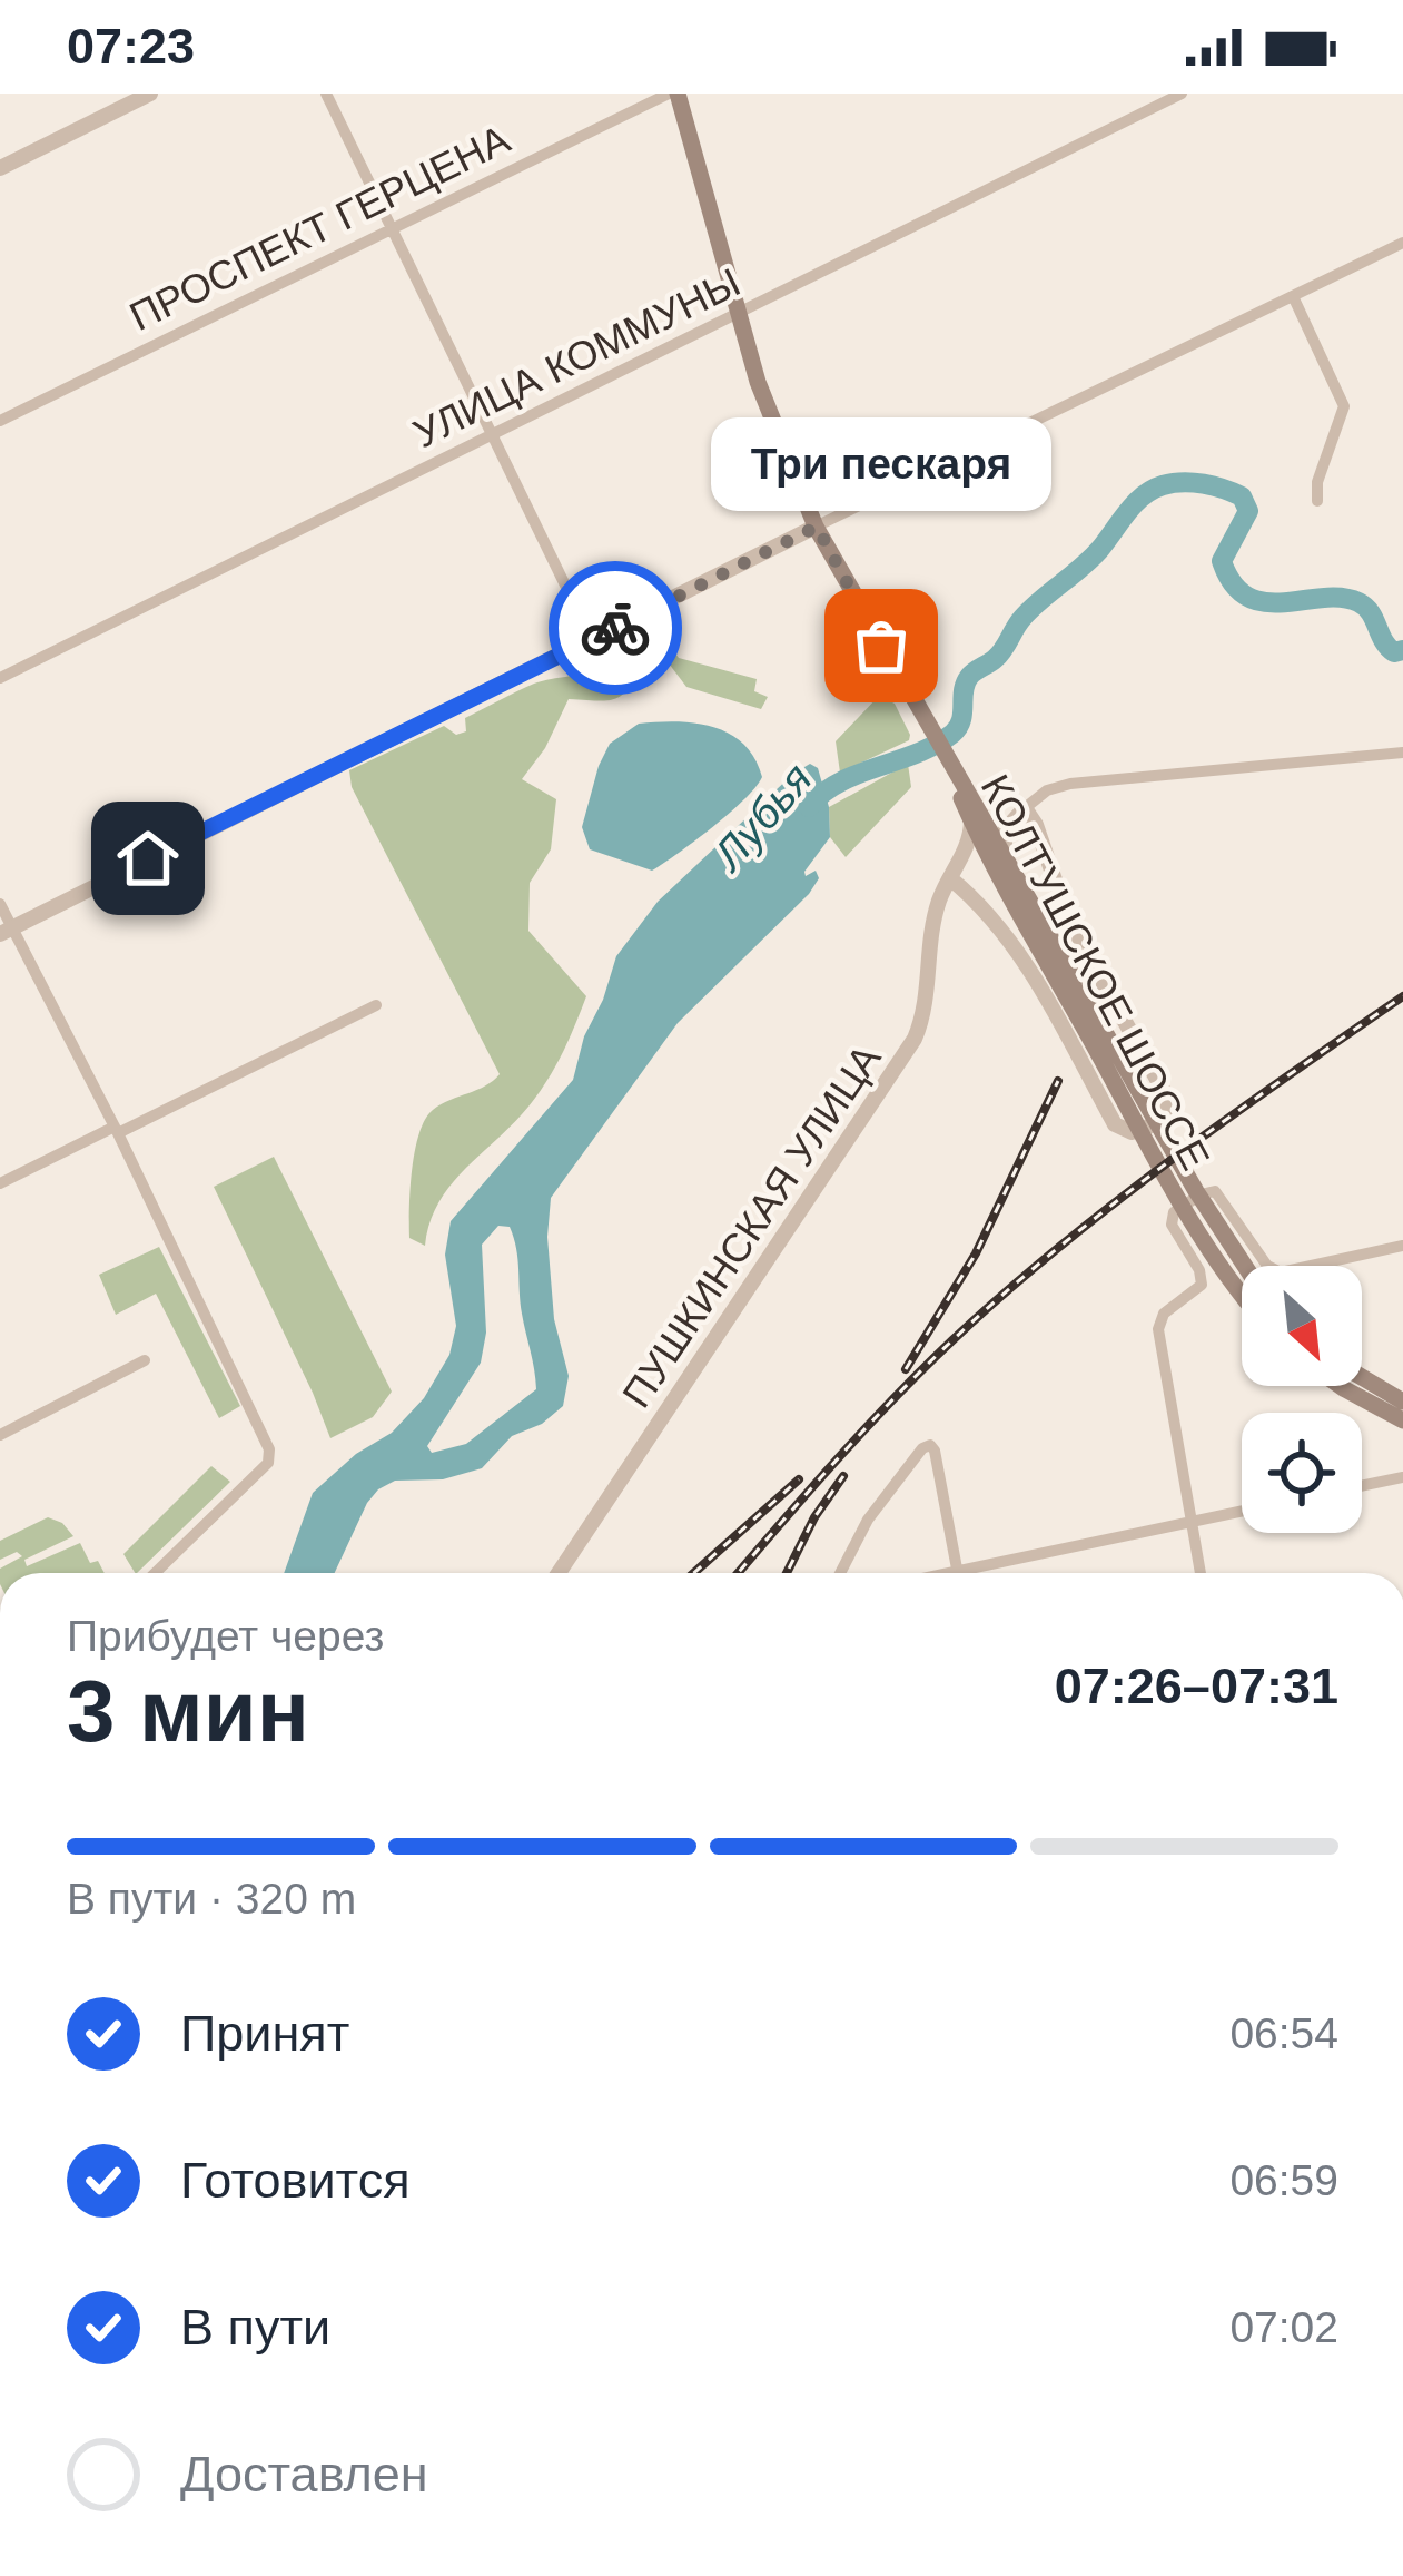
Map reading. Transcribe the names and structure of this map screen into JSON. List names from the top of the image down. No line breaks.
{"streets":{"main road":["КОЛТУШСКОЕ ШОССЕ"],"street":["ПРОСПЕКТ ГЕРЦЕНА","УЛИЦА КОММУНЫ","ПУШКИНСКАЯ УЛИЦА"]},"crossings":[["КОЛТУШСКОЕ ШОССЕ","ПУШКИНСКАЯ УЛИЦА"]],"water":["Лубья"],"places":["Три пескаря"],"north":"bottom right","page":{"status":"07:23","bubble":"Три пескаря","heading":["3 мин","Прибудет через","07:26–07:31"],"bar":"В пути · 320 m","list":[["Принят","06:54"],["Готовится","06:59"],["В пути","07:02"],"Доставлен"]}}
